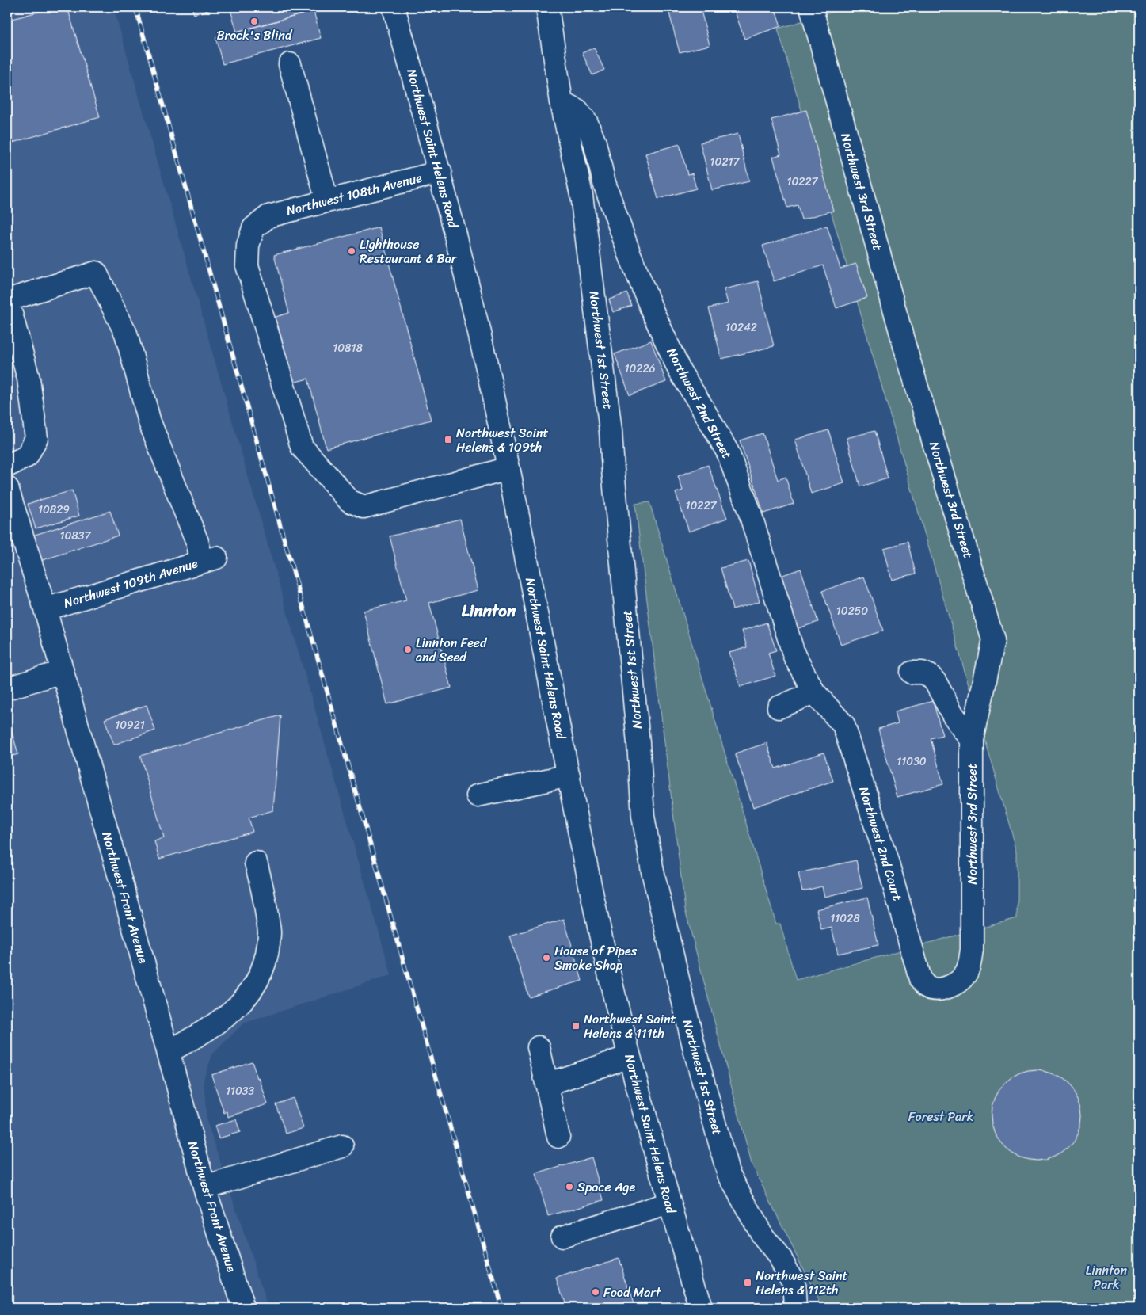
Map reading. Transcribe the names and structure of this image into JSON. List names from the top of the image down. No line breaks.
{"streets":{"main road":["Northwest Saint Helens Road","Northwest 3rd Street","Northwest 108th Avenue","Northwest 1st Street","Northwest 2nd Street","Northwest 109th Avenue","Northwest 2nd Court","Northwest Front Avenue"]},"crossings":[["Northwest Saint Helens Road","Northwest 108th Avenue"],["Northwest 3rd Street","Northwest 2nd Court"],["Northwest 1st Street","Northwest 2nd Street"],["Northwest 2nd Street","Northwest 2nd Court"],["Northwest 109th Avenue","Northwest Front Avenue"]],"districts":["Linnton"],"parks":["Forest Park","Linnton Park"],"places":{"other":["Brock's Blind","Lighthouse Restaurant & Bar","Linnton Feed and Seed","House of Pipes Smoke Shop","Space Age","Food Mart"],"transit":["Northwest Saint Helens & 109th","Northwest Saint Helens & 111th","Northwest Saint Helens & 112th"]},"house_numbers":["10217","10227","10242","10818","10226","10227","10829","10837","10250","10921","11030","11028","11033"]}
